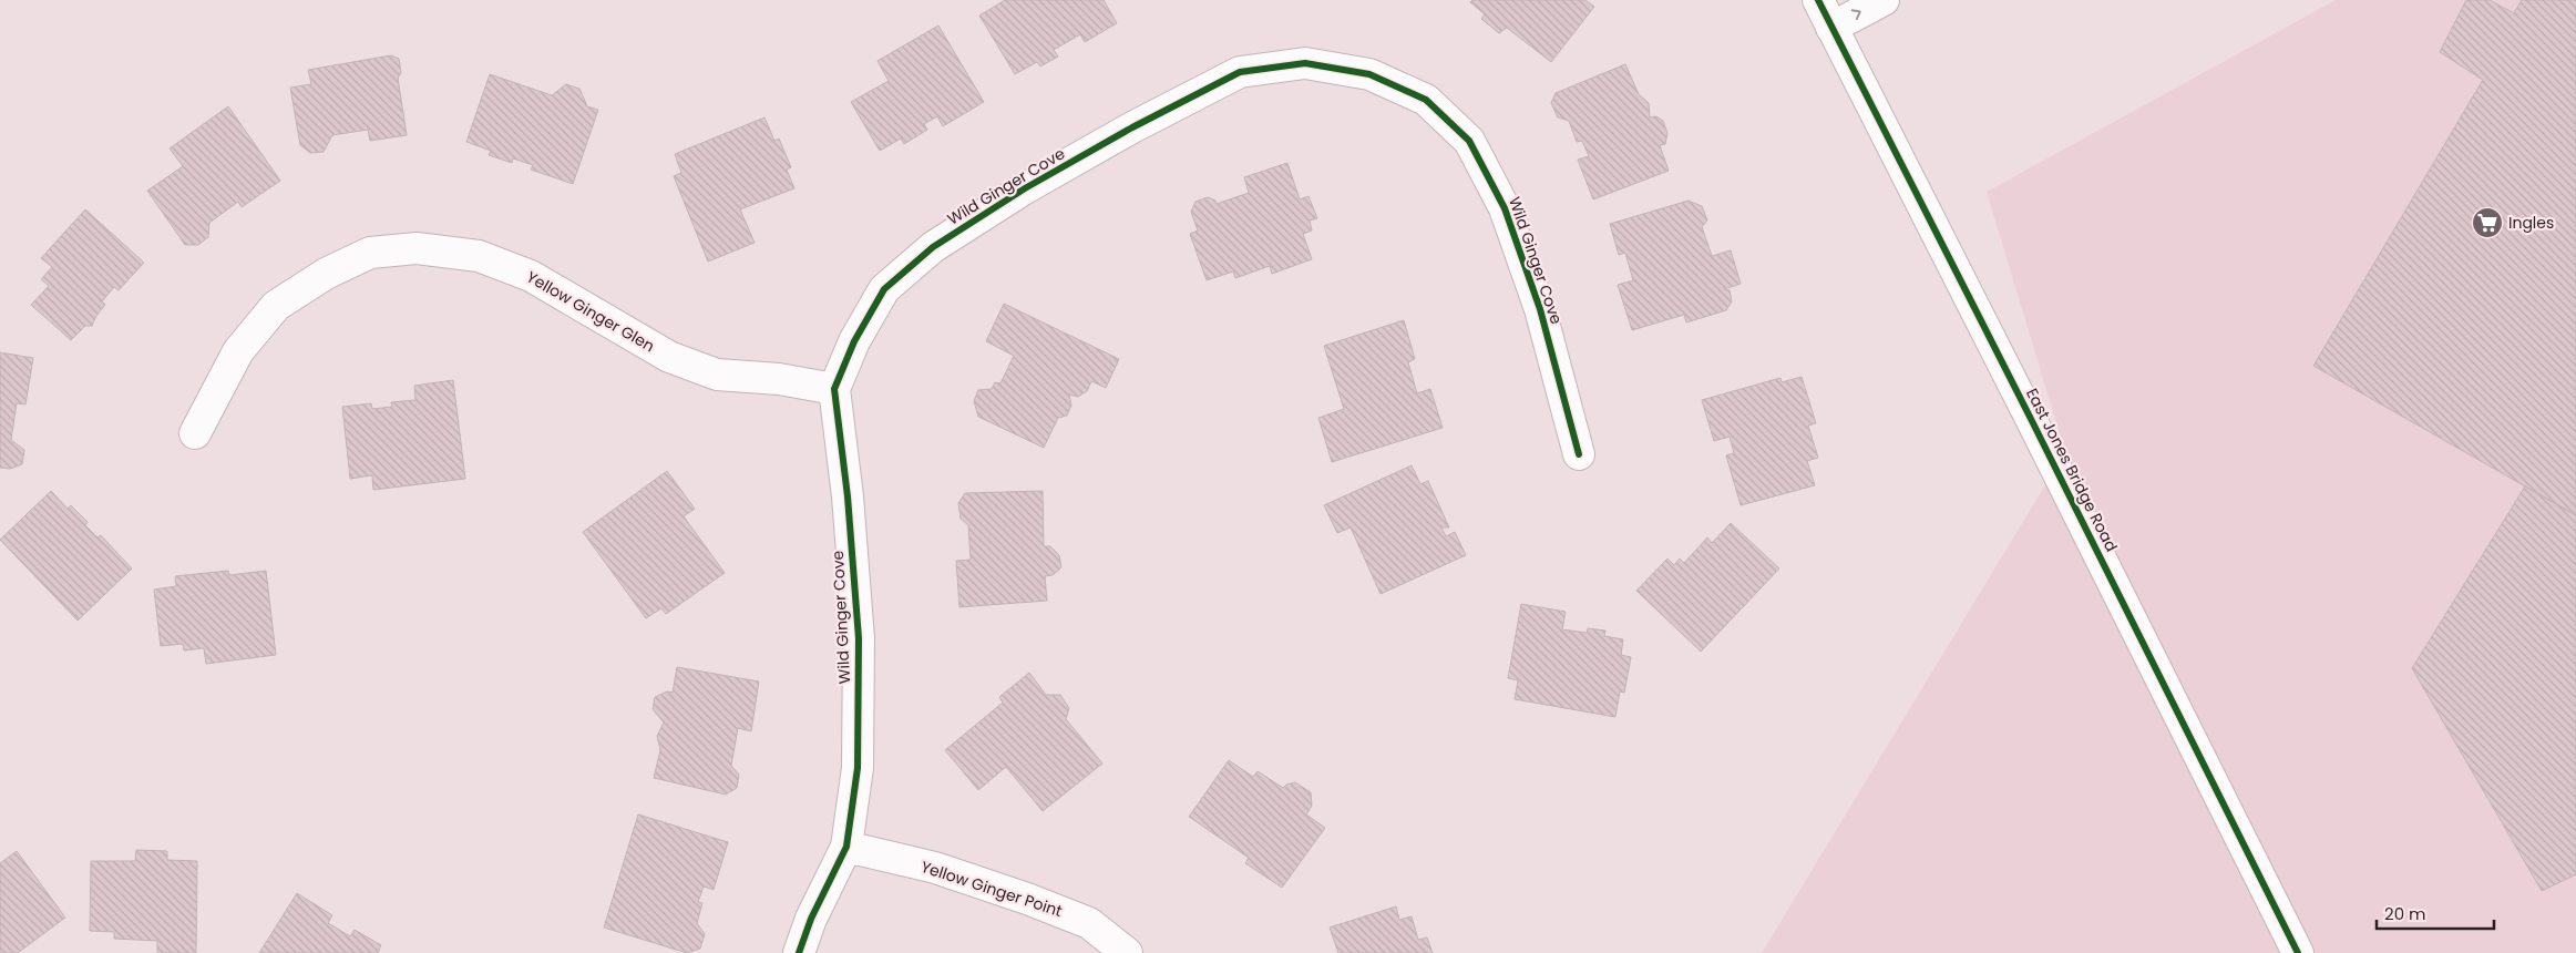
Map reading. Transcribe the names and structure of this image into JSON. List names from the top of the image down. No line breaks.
{"streets":{"street":["Wild Ginger Cove","Yellow Ginger Glen","East Jones Bridge Road","Yellow Ginger Point"]},"crossings":[["Wild Ginger Cove","Yellow Ginger Glen"],["Wild Ginger Cove","Yellow Ginger Point"]],"places":{"supermarket":["Ingles"]},"scale_bar":"20 m"}
